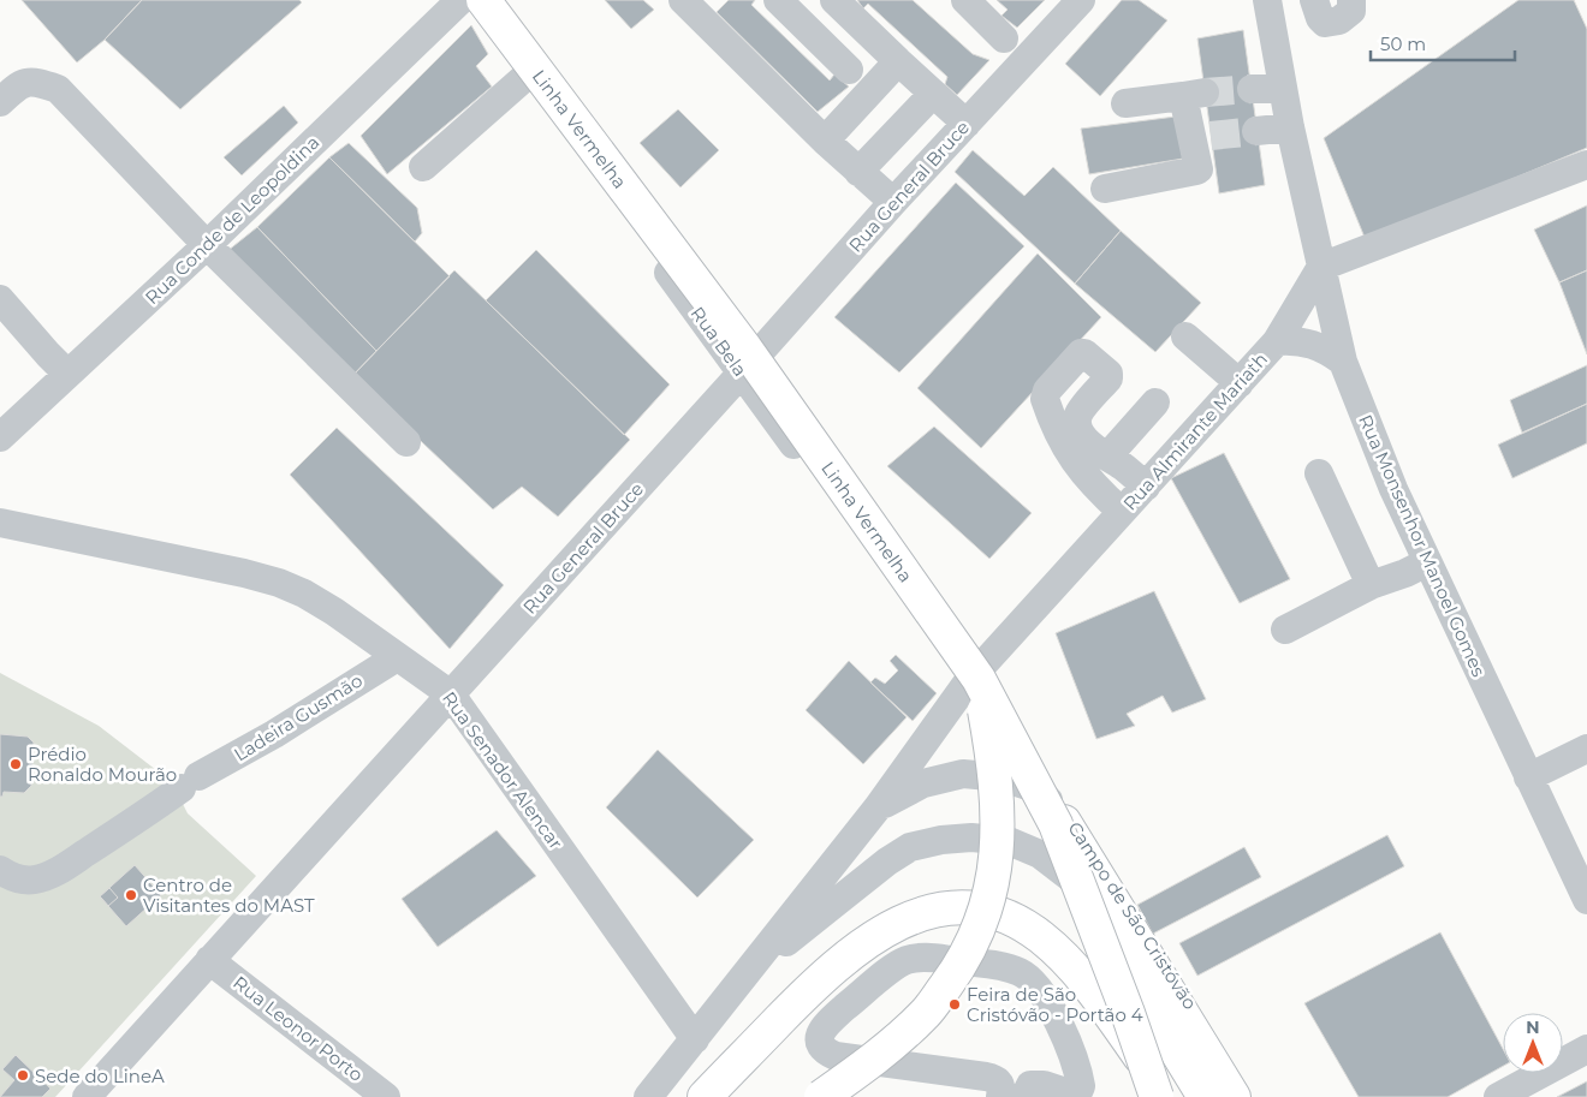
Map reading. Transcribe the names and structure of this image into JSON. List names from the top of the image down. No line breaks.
{"streets":{"main road":["Linha Vermelha"],"street":["Rua General Bruce","Rua Conde de Leopoldina","Rua Bela","Rua Almirante Mariath","Rua Monsenhor Manoel Gomes","Ladeira Gusmão","Rua Senador Alencar","Campo de São Cristóvão","Rua Leonor Porto"]},"crossings":[["Linha Vermelha","Rua Bela"],["Linha Vermelha","Rua Almirante Mariath"],["Rua General Bruce","Rua Bela"],["Rua General Bruce","Rua Senador Alencar"],["Rua General Bruce","Rua Leonor Porto"],["Rua Bela","Rua Almirante Mariath"],["Rua Almirante Mariath","Rua Monsenhor Manoel Gomes"],["Rua Almirante Mariath","Campo de São Cristóvão"],["Ladeira Gusmão","Rua Senador Alencar"],["Rua Senador Alencar","Campo de São Cristóvão"]],"places":["Prédio Ronaldo Mourão","Centro de Visitantes do MAST","Feira de São Cristóvão - Portão 4","Sede do LineA"],"scale_bar":"50 m","north":"top"}
